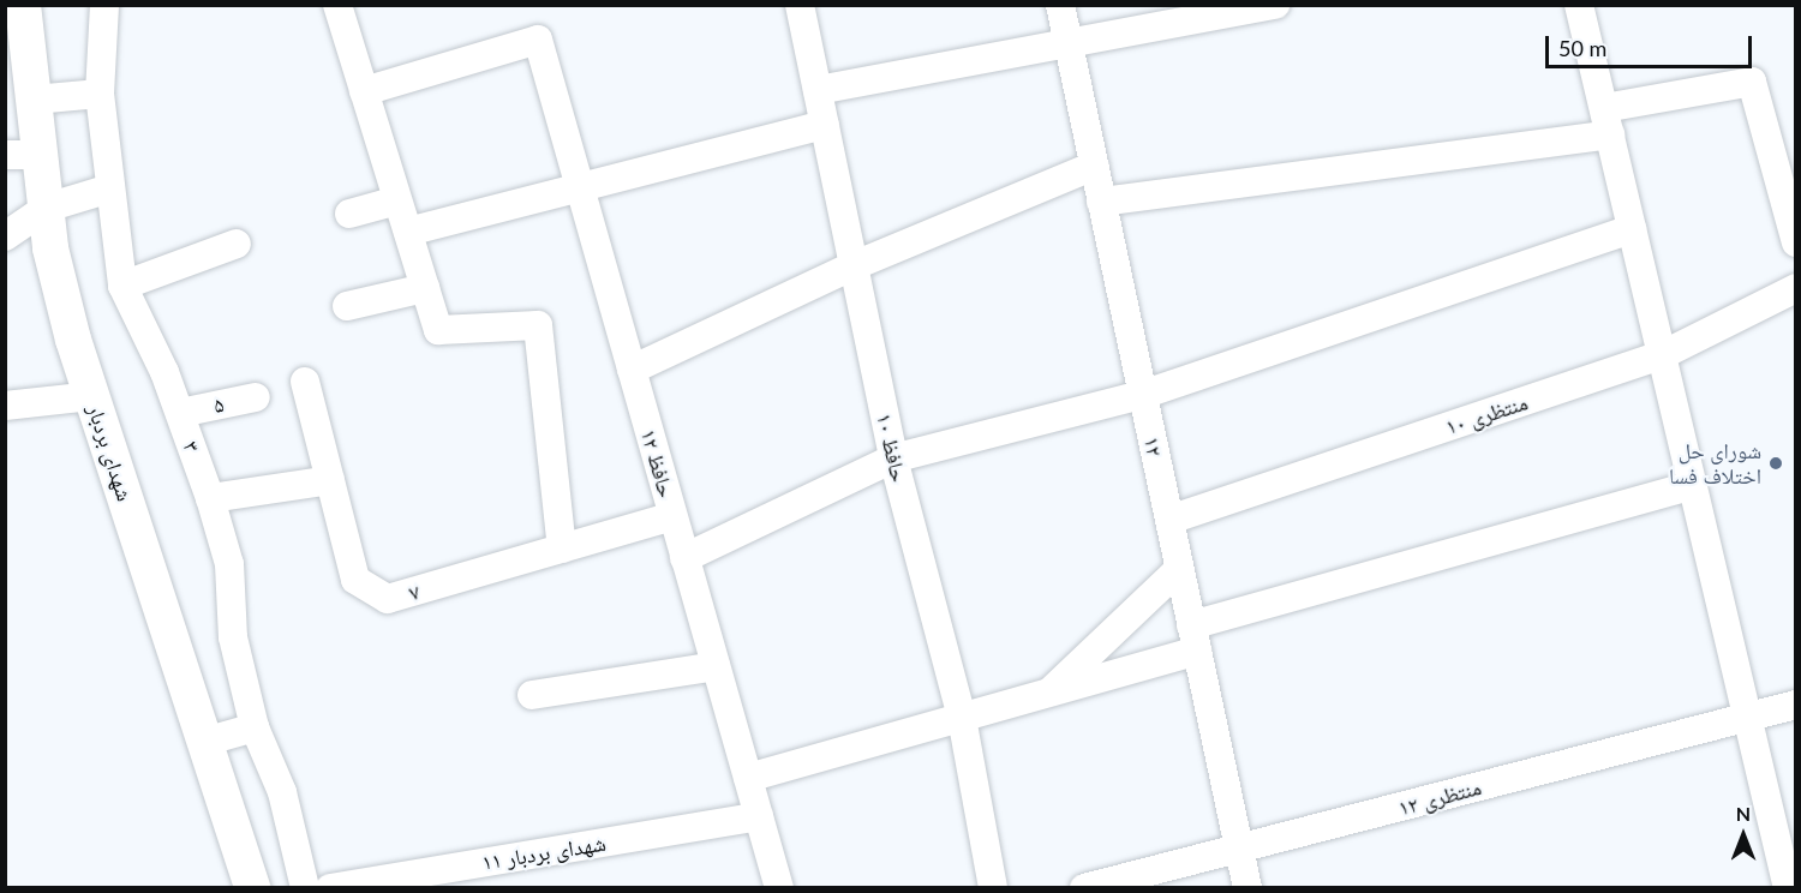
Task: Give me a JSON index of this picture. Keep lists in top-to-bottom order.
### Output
{
  "streets": {
    "street": [
      "۵",
      "منتظری ۱۰",
      "۳",
      "۱۲",
      "حافظ ۱۰",
      "شهدای بردبار",
      "حافظ ۱۲",
      "۷",
      "منتظری ۱۲",
      "شهدای بردبار ۱۱"
    ]
  },
  "crossings": [
    ["۵", "۳"],
    ["منتظری ۱۰", "۱۲"],
    ["۱۲", "منتظری ۱۲"],
    ["حافظ ۱۲", "۷"],
    ["حافظ ۱۲", "شهدای بردبار ۱۱"]
  ],
  "places": ["شورای حل اختلاف فسا"],
  "scale_bar": "50 m",
  "north": "top"
}
